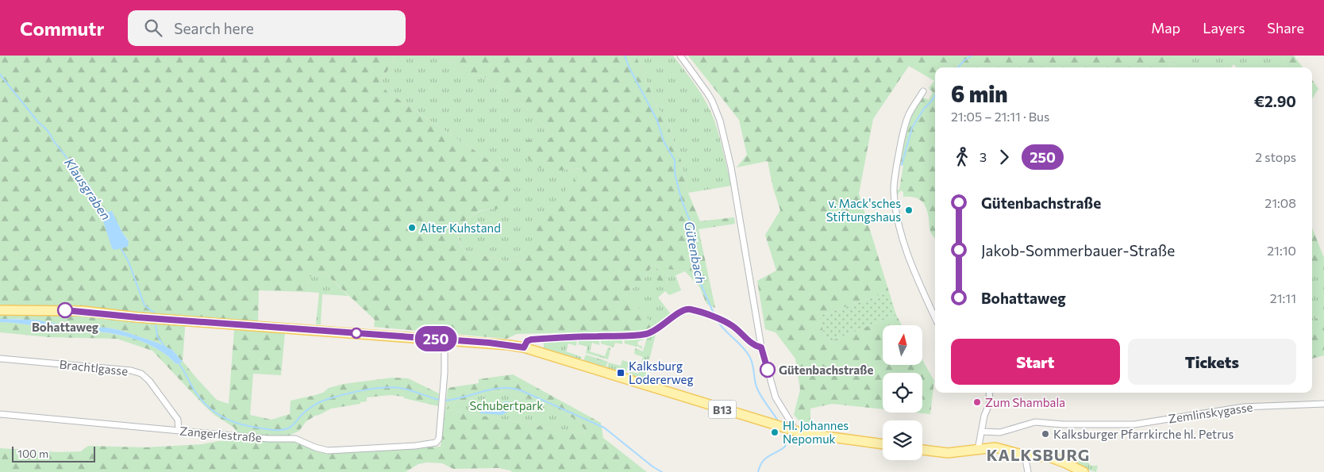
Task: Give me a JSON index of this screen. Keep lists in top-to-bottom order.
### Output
{
  "streets": {
    "main road": ["B13"],
    "street": ["Brachtlgasse", "Zemlinskygasse", "Zangerlestraße"]
  },
  "crossings": [
    ["Brachtlgasse", "Zangerlestraße"],
    ["B13", "Zangerlestraße"]
  ],
  "districts": ["KALKSBURG"],
  "water": ["Klausgraben", "Gütenbach"],
  "parks": ["Schubertpark"],
  "places": {
    "other": [
      "v. Mack'sches Stiftungshaus",
      "Alter Kuhstand",
      "Bohattaweg",
      "Gütenbachstraße",
      "Zum Shambala",
      "Hl. Johannes Nepomuk",
      "Kalksburger Pfarrkirche hl. Petrus"
    ],
    "transit": ["Kalksburg Lodererweg"]
  },
  "lines": ["bus line 250"],
  "scale_bar": "100 m",
  "north": "top",
  "page": {
    "header": "Commutr",
    "search": "Search here",
    "nav": ["Map", "Layers", "Share"],
    "on_map": "250",
    "heading": ["6 min", "21:05 – 21:11 · Bus", "€2.90"],
    "legs": ["3", "250", "2 stops"],
    "list": [
      {
        "name": "Gütenbachstraße",
        "value": "21:08"
      },
      {
        "name": "Jakob-Sommerbauer-Straße",
        "value": "21:10"
      },
      {
        "name": "Bohattaweg",
        "value": "21:11"
      }
    ],
    "buttons": ["Start", "Tickets"],
    "scale": "100 m"
  }
}
